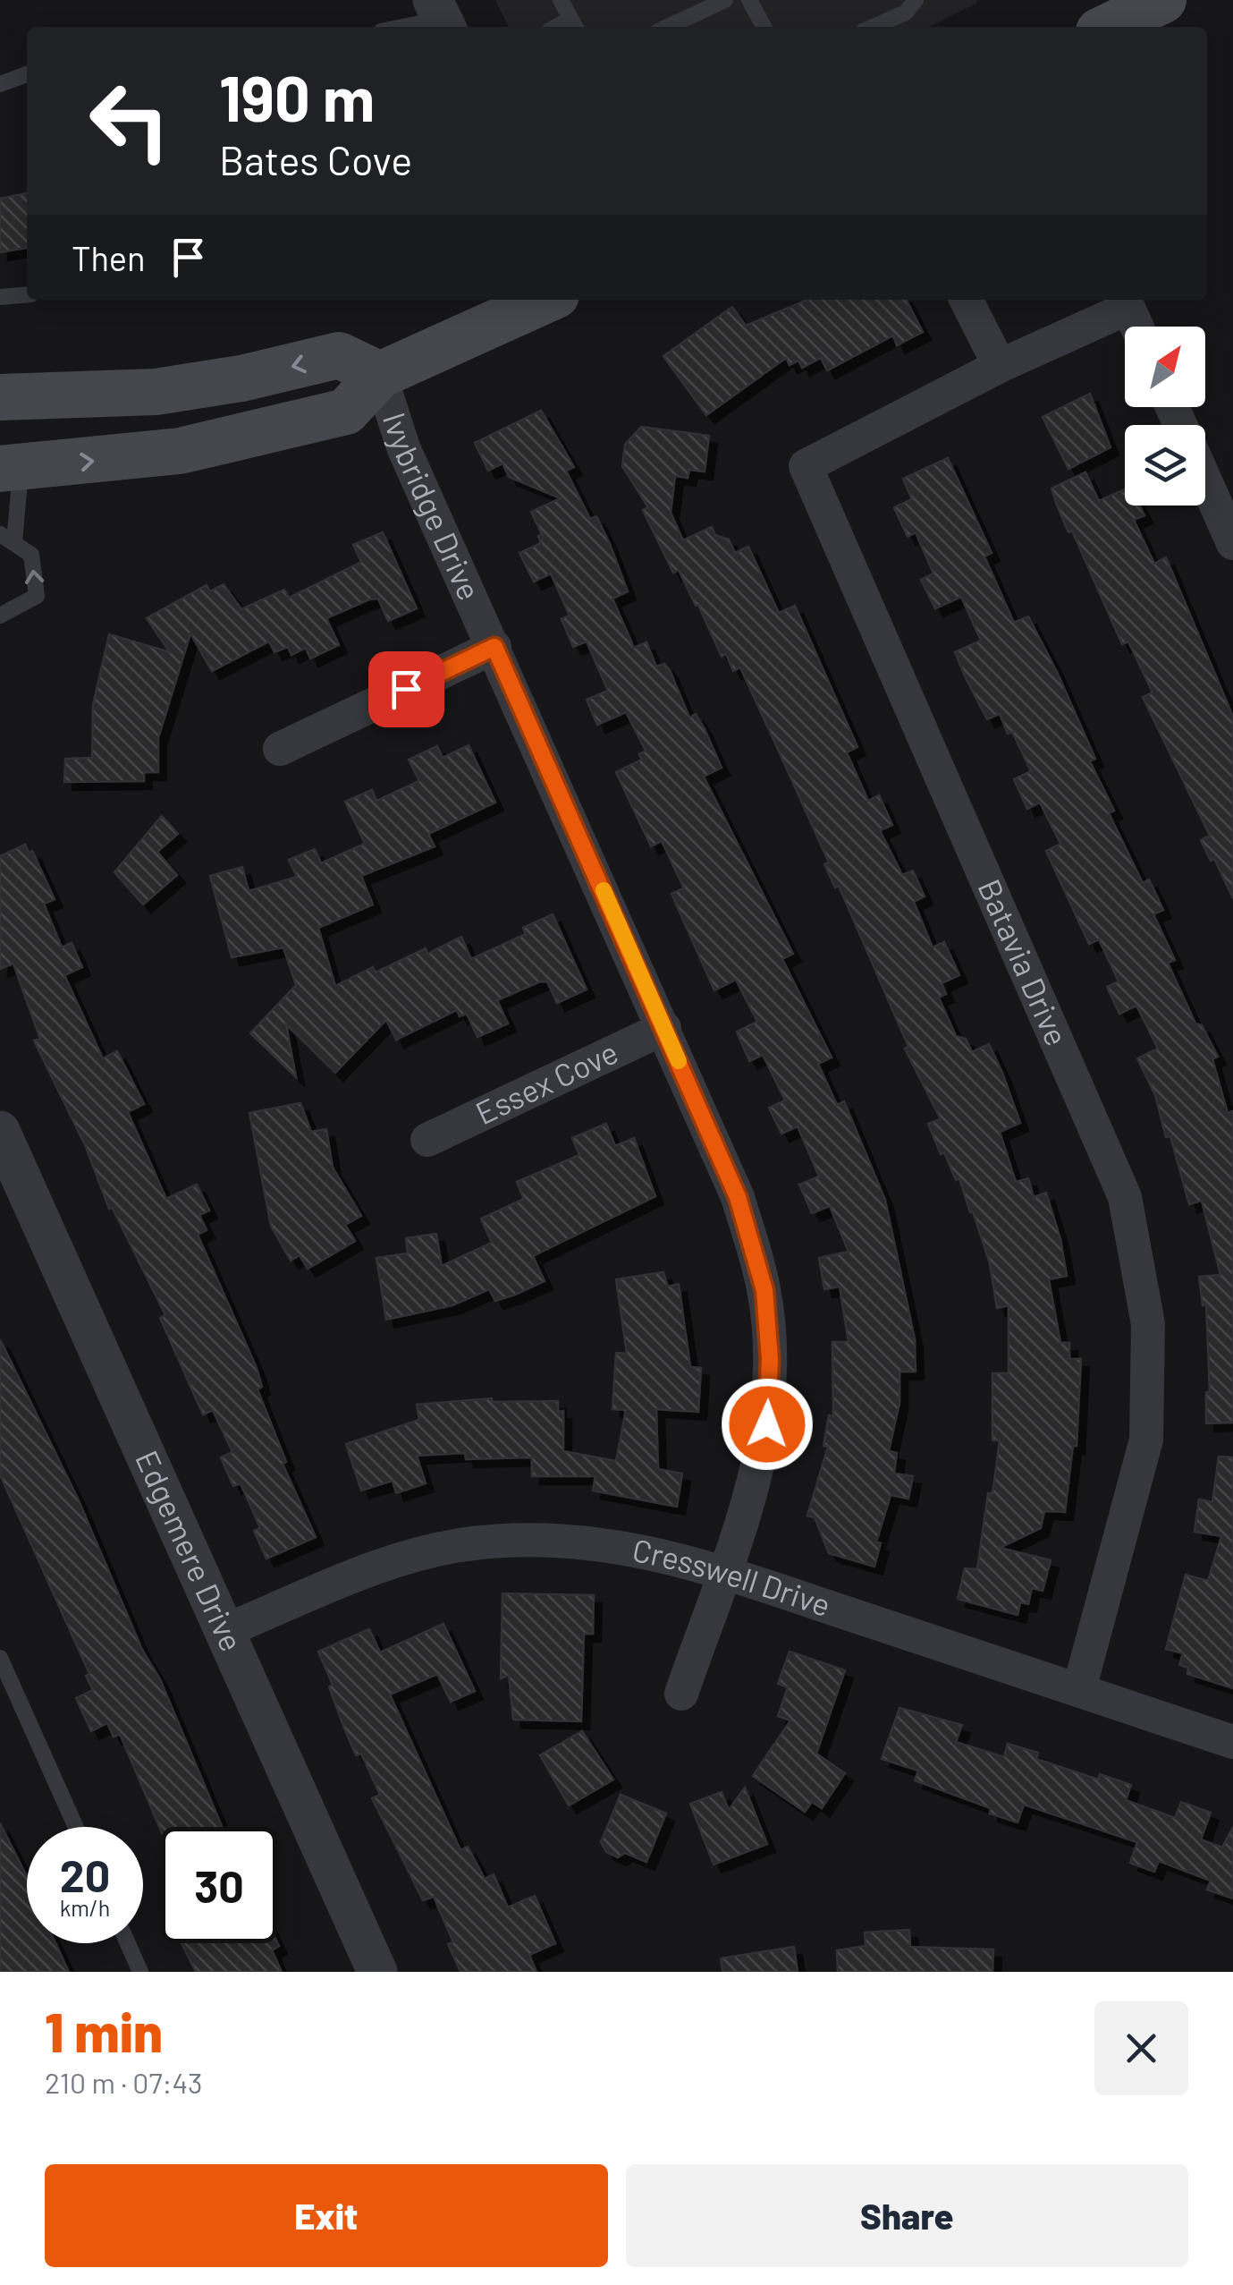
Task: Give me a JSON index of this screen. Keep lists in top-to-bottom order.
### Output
{
  "streets": {
    "street": [
      "Ivybridge Drive",
      "Batavia Drive",
      "Essex Cove",
      "Edgemere Drive",
      "Cresswell Drive"
    ]
  },
  "crossings": [
    ["Ivybridge Drive", "Essex Cove"],
    ["Ivybridge Drive", "Cresswell Drive"],
    ["Batavia Drive", "Cresswell Drive"],
    ["Edgemere Drive", "Cresswell Drive"]
  ],
  "north": "top right",
  "page": {
    "turn": ["190 m", "Bates Cove"],
    "then": "Then",
    "speed": "20 km/h",
    "limit": "30",
    "heading": ["1 min", "210 m · 07:43"],
    "buttons": ["Exit", "Share"]
  }
}
